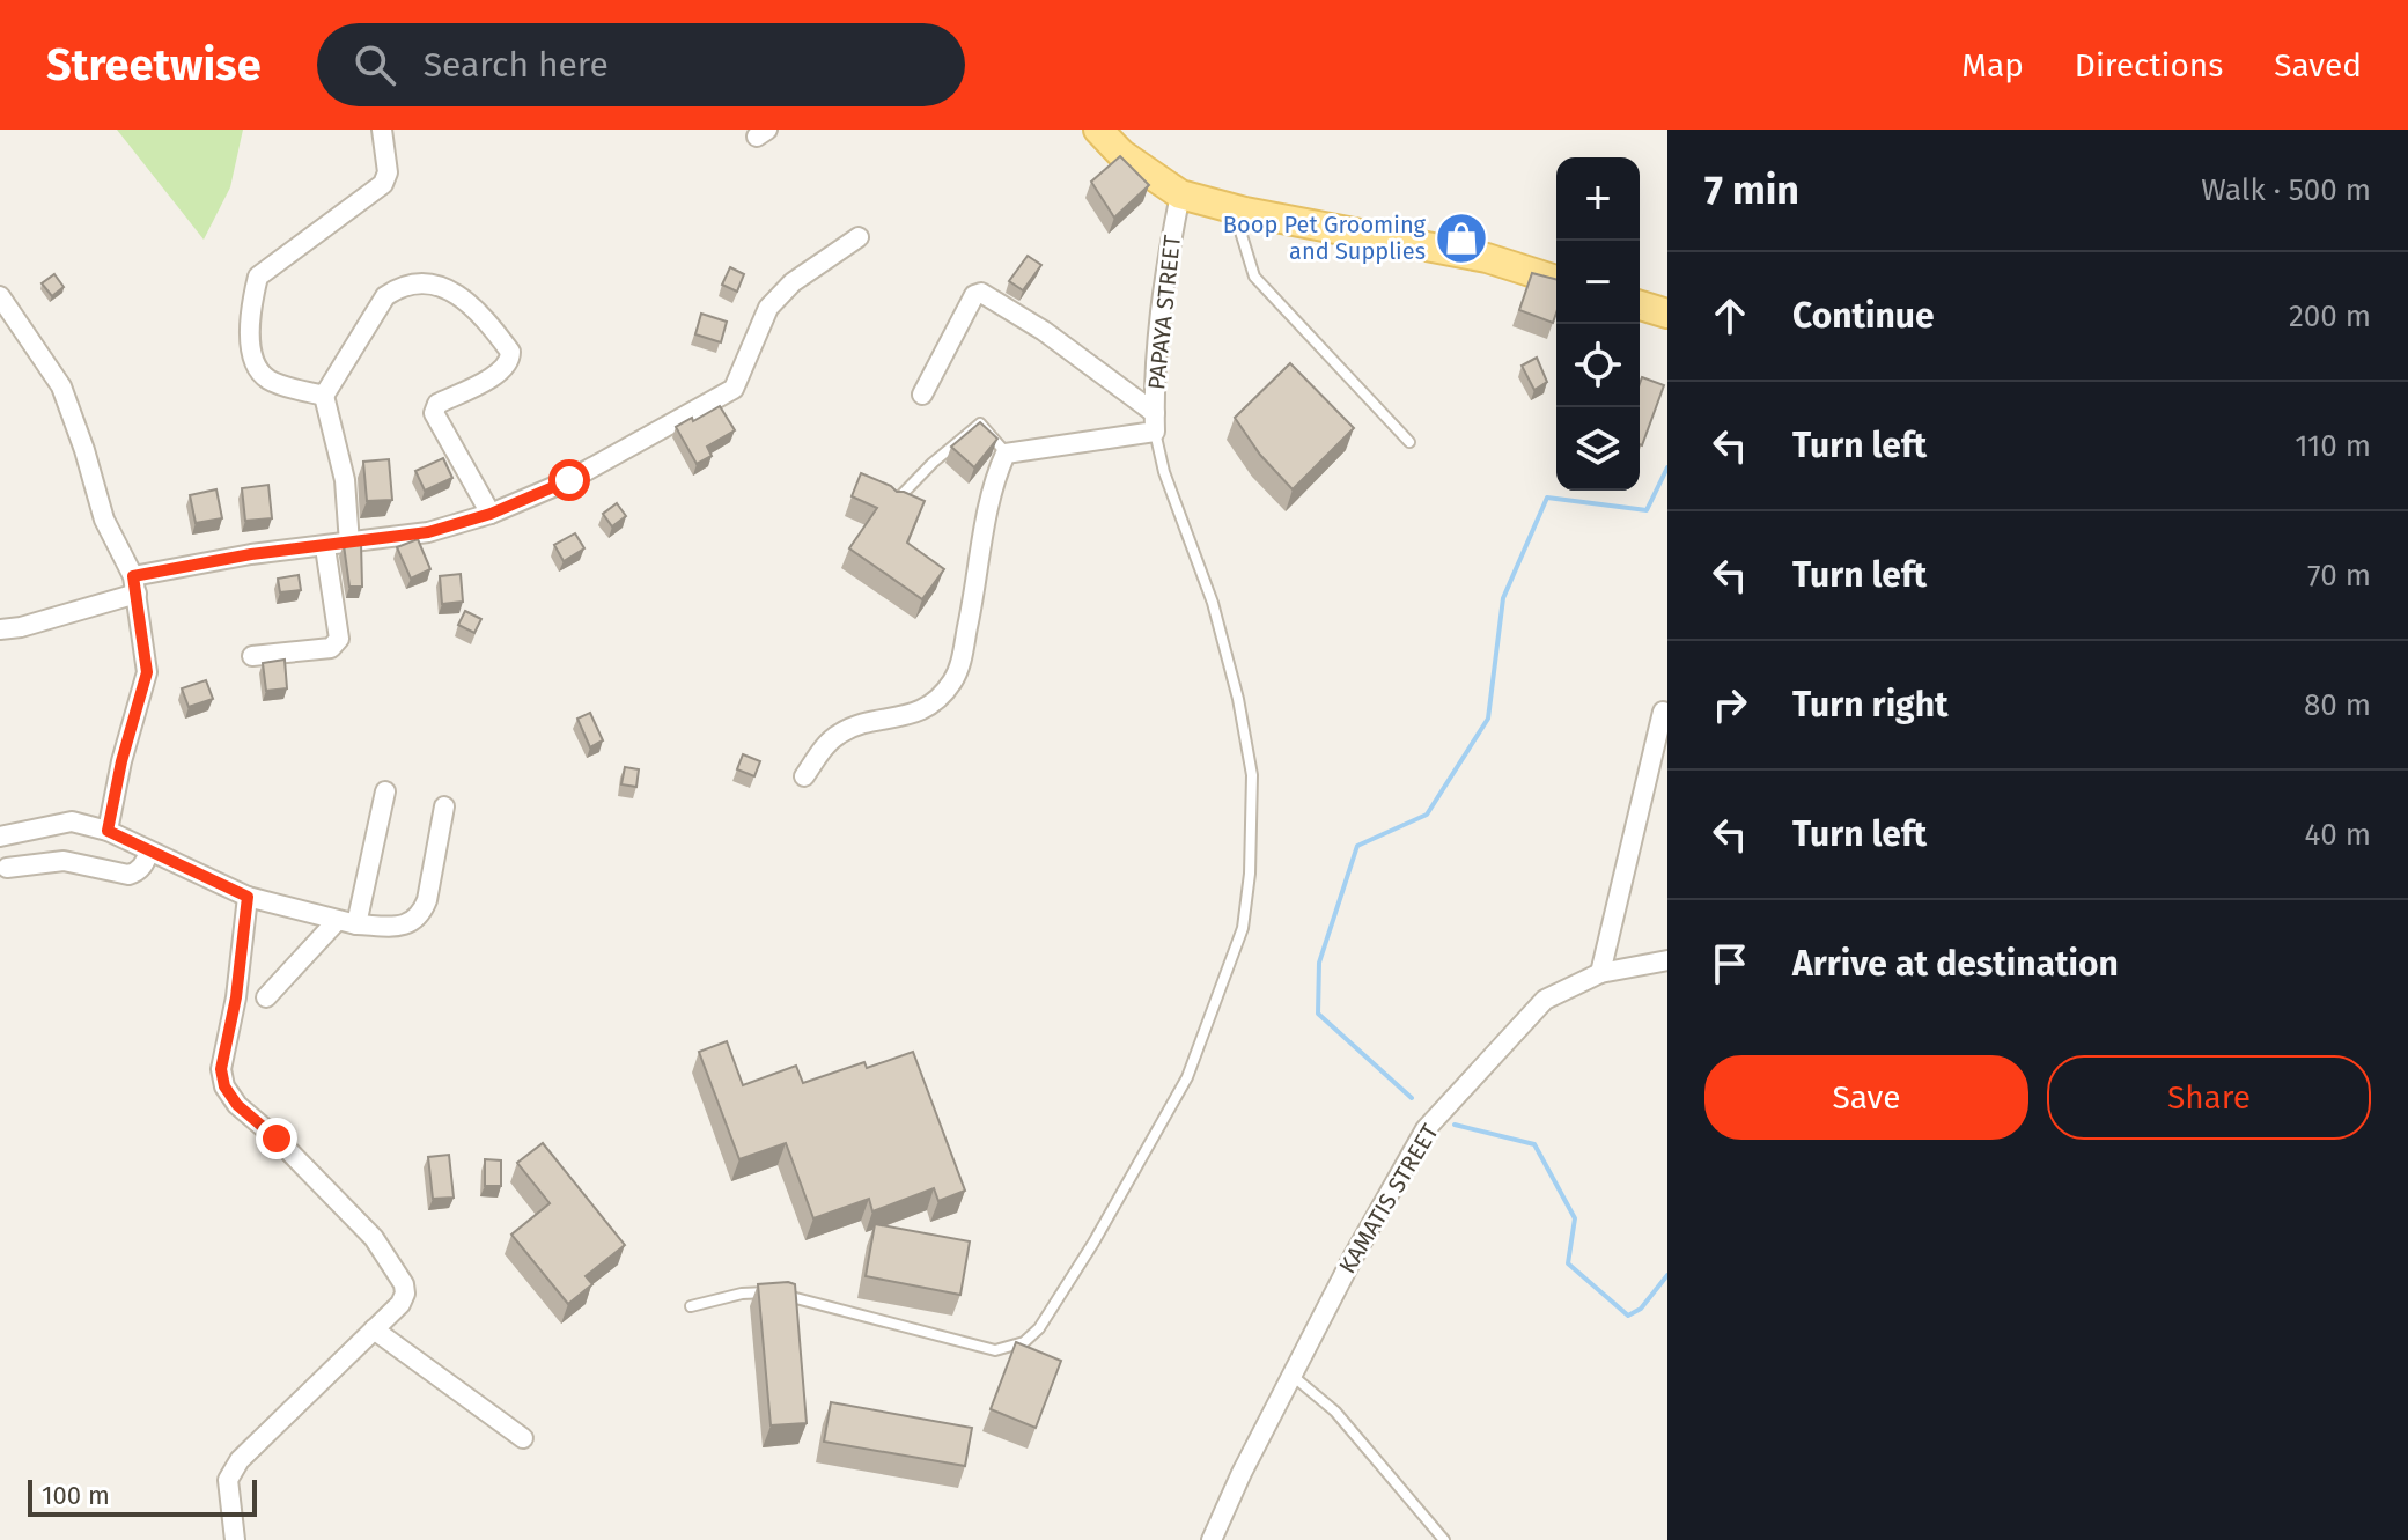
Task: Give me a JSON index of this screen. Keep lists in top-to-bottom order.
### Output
{
  "streets": {
    "street": ["PAPAYA STREET", "KAMATIS STREET"]
  },
  "places": {
    "shop": ["Boop Pet Grooming and Supplies"]
  },
  "scale_bar": "100 m",
  "page": {
    "header": "Streetwise",
    "search": "Search here",
    "nav": ["Map", "Directions", "Saved"],
    "heading": ["7 min", "Walk · 500 m"],
    "map_buttons": ["+", "−"],
    "list": [
      ["Continue", "200 m"],
      ["Turn left", "110 m"],
      ["Turn left", "70 m"],
      ["Turn right", "80 m"],
      ["Turn left", "40 m"],
      "Arrive at destination"
    ],
    "buttons": ["Save", "Share"],
    "scale": "100 m"
  }
}
